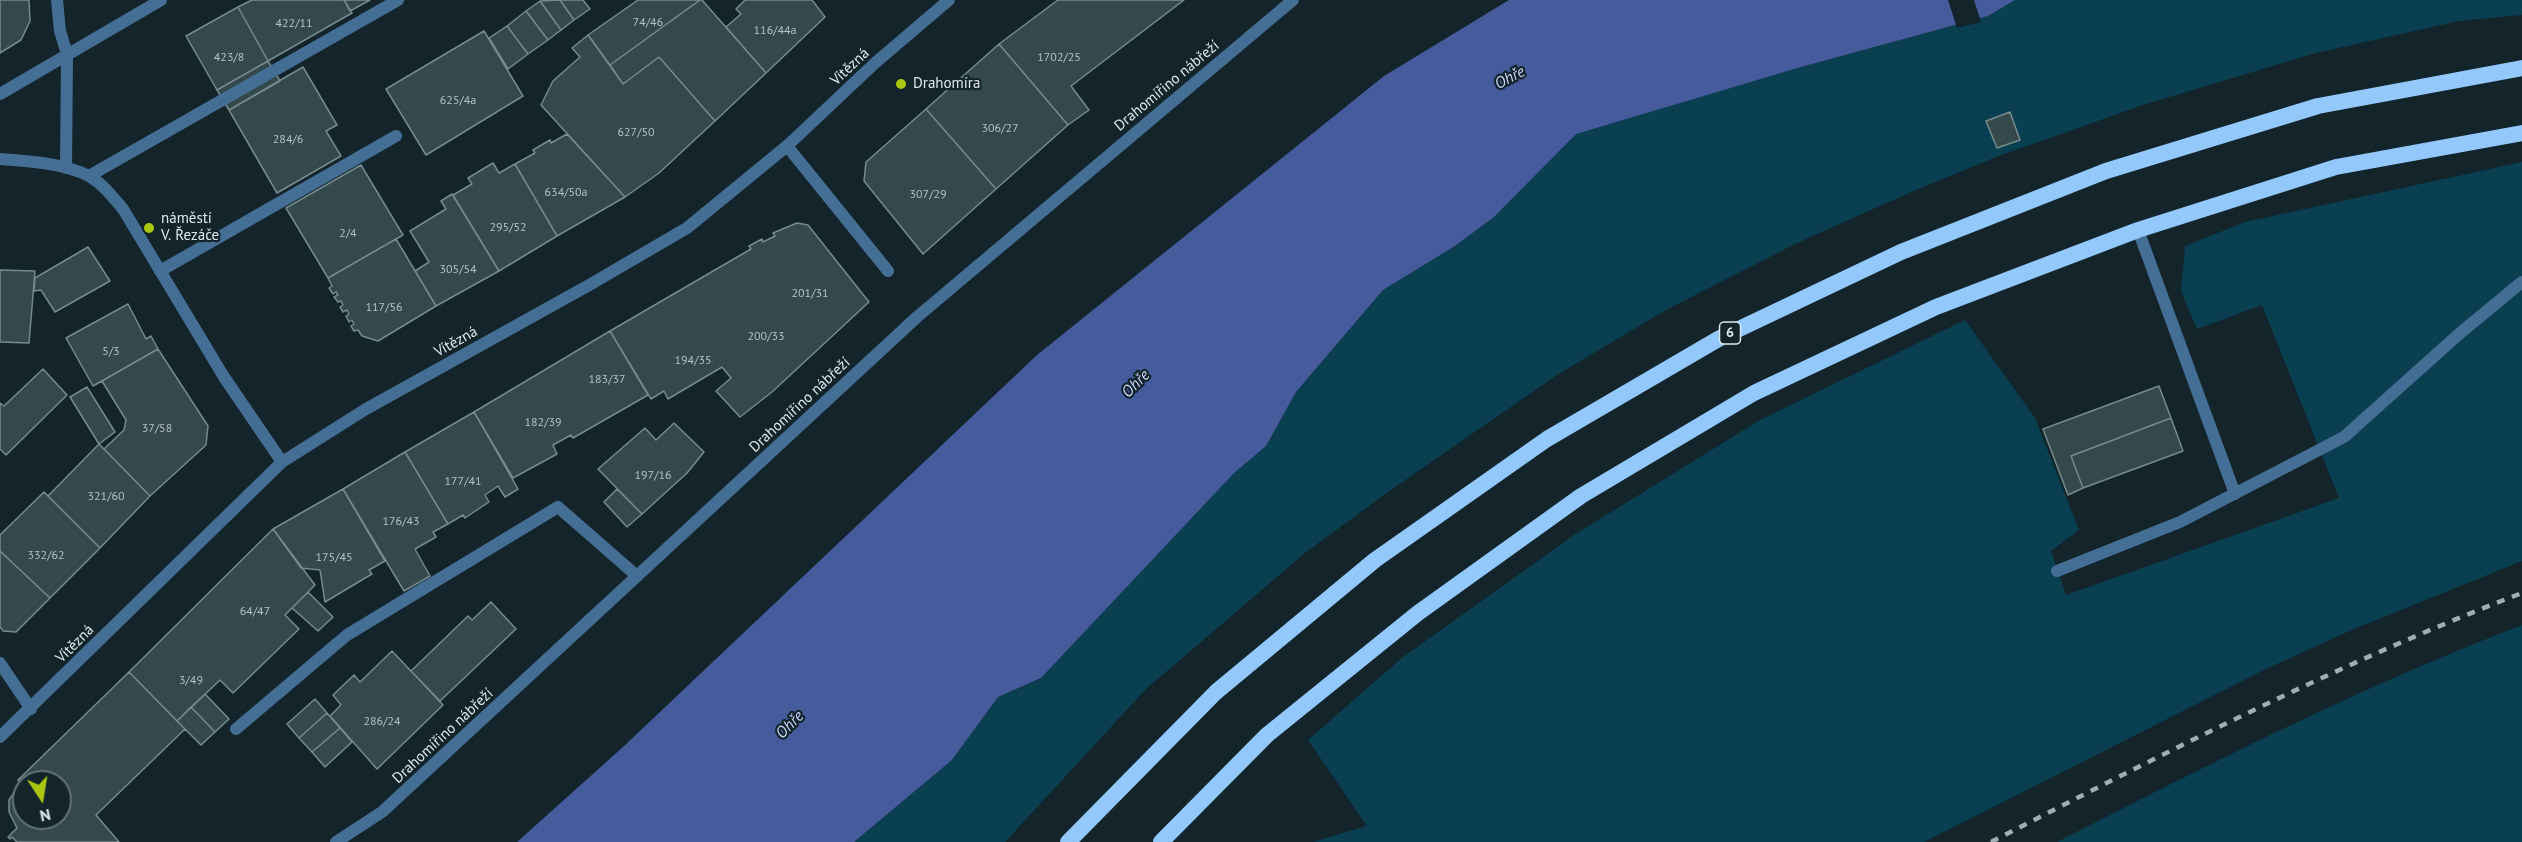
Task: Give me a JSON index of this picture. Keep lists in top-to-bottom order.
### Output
{
  "streets": {
    "highway": ["6"],
    "street": ["Vítězná", "Drahomířino nábřeží"]
  },
  "water": ["Ohře"],
  "places": ["Drahomíra", "náměstí V. Řezáče"],
  "house_numbers": [
    "74/46",
    "422/11",
    "116/44a",
    "423/8",
    "1702/25",
    "625/4a",
    "306/27",
    "627/50",
    "284/6",
    "634/50a",
    "307/29",
    "295/52",
    "2/4",
    "305/54",
    "201/31",
    "117/56",
    "200/33",
    "5/3",
    "194/35",
    "183/37",
    "182/39",
    "37/58",
    "197/16",
    "177/41",
    "321/60",
    "176/43",
    "332/62",
    "175/45",
    "64/47",
    "3/49",
    "286/24"
  ],
  "north": "bottom"
}
